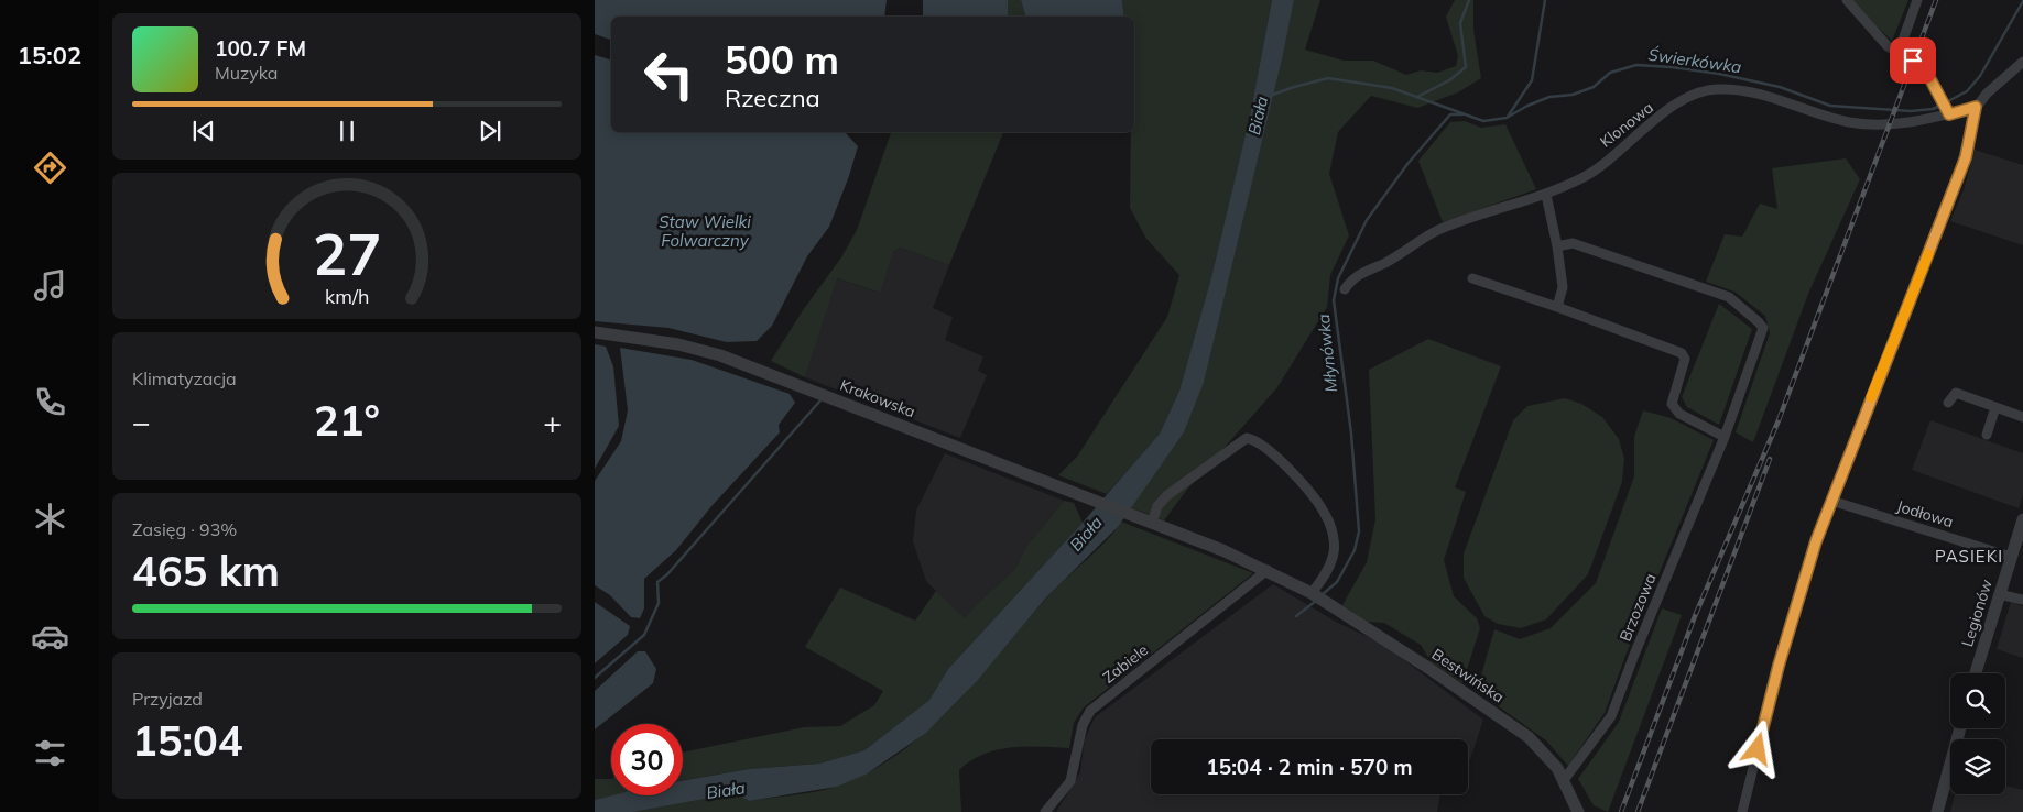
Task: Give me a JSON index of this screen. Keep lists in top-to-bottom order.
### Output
{
  "streets": {
    "street": [
      "Klonowa",
      "Krakowska",
      "Jodłowa",
      "Brzozowa",
      "Legionów",
      "Zabiele",
      "Bestwińska"
    ]
  },
  "crossings": [
    ["Krakowska", "Bestwińska"],
    ["Jodłowa", "Legionów"],
    ["Brzozowa", "Bestwińska"],
    ["Zabiele", "Bestwińska"]
  ],
  "districts": ["PASIEKI"],
  "water": [
    "Świerkówka",
    "Biała",
    "Staw Wielki Folwarczny",
    "Młynówka"
  ],
  "page": {
    "tabs": "15:02",
    "turn": ["500 m", "Rzeczna"],
    "song": ["100.7 FM", "Muzyka"],
    "tile": [
      "Klimatyzacja",
      ["Zasięg · 93%", "465 km"],
      ["Przyjazd", "15:04"]
    ],
    "heat": ["−", "21°", "+"],
    "limit": "30",
    "trip": "15:04 · 2 min · 570 m",
    "gauge": ["27", "km/h"]
  }
}
